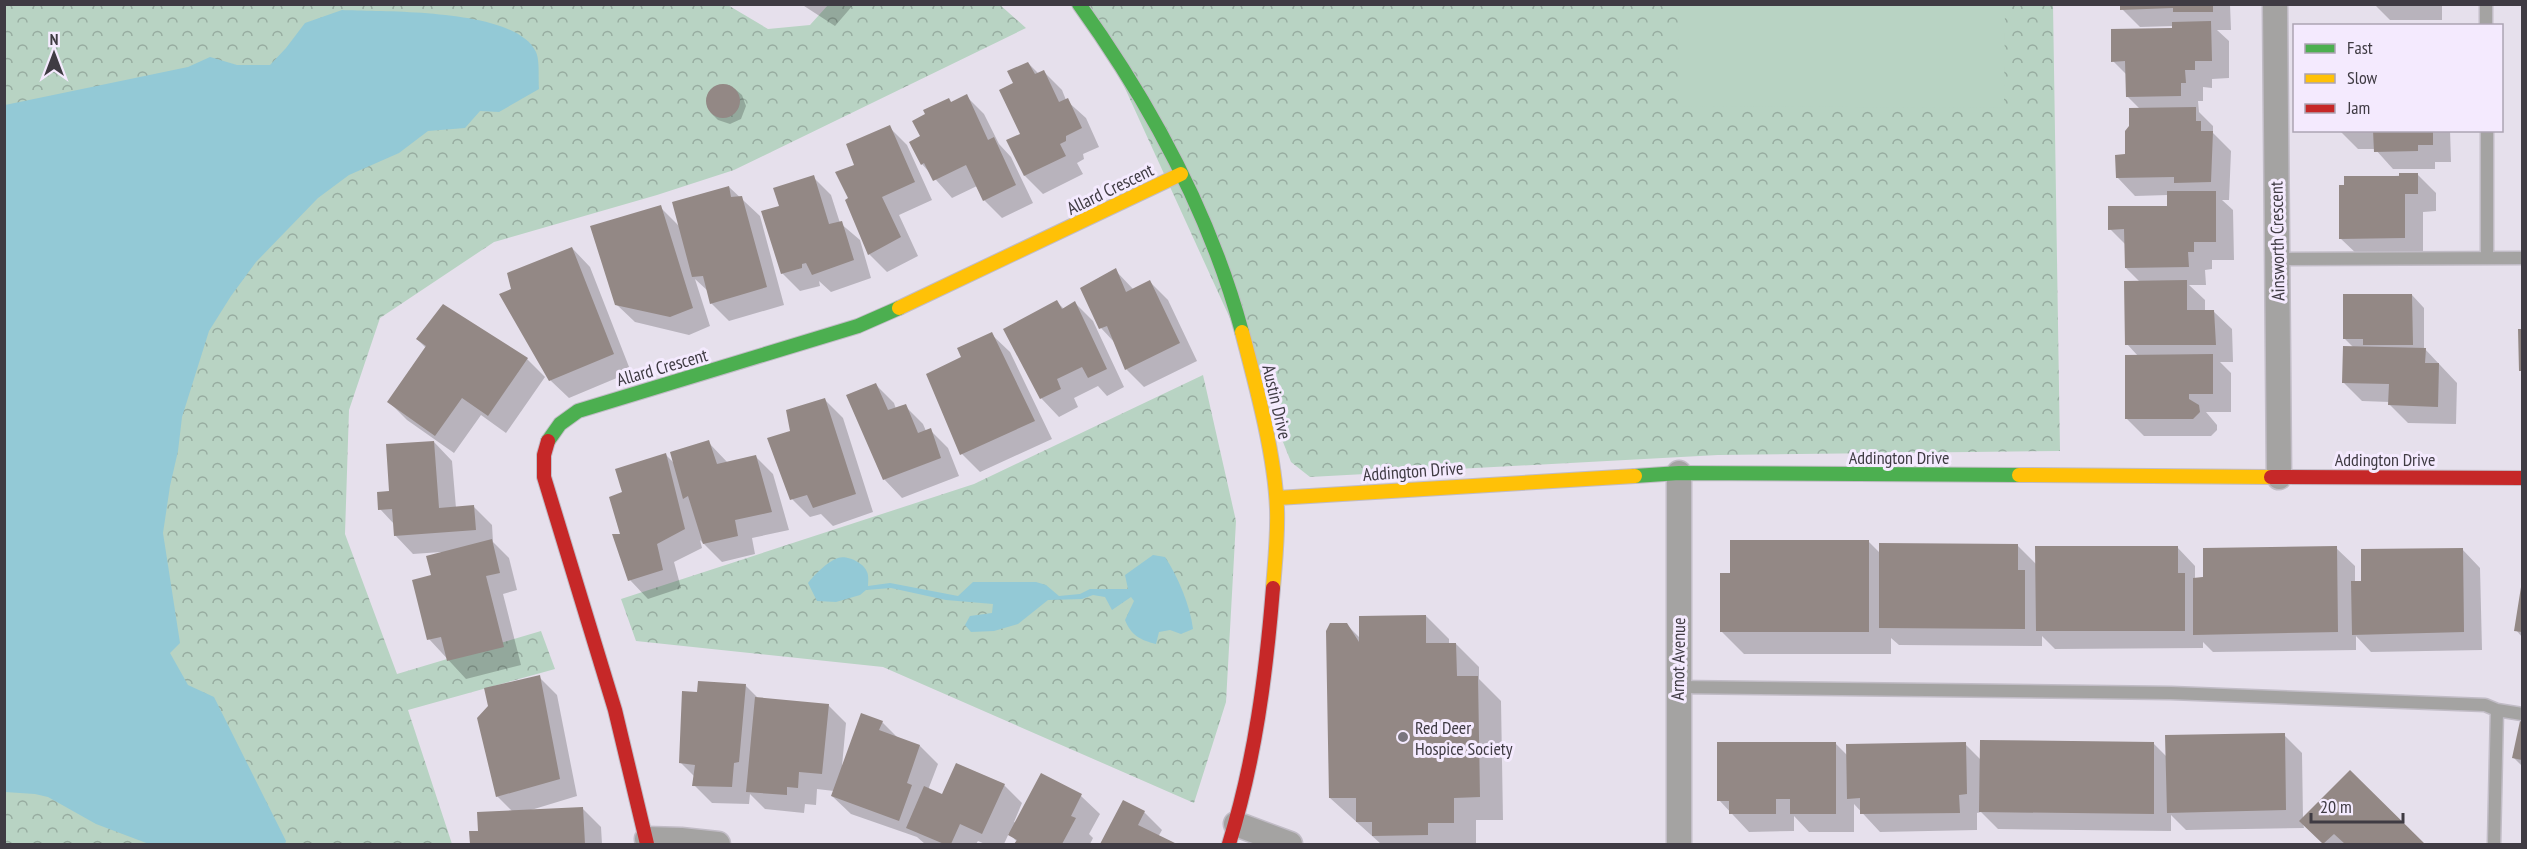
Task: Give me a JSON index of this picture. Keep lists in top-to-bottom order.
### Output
{
  "streets": {
    "street": [
      "Allard Crescent",
      "Ainsworth Crescent",
      "Austin Drive",
      "Addington Drive",
      "Arnot Avenue"
    ]
  },
  "crossings": [
    ["Allard Crescent", "Austin Drive"],
    ["Ainsworth Crescent", "Addington Drive"],
    ["Austin Drive", "Addington Drive"],
    ["Addington Drive", "Arnot Avenue"]
  ],
  "places": ["Red Deer Hospice Society"],
  "legend": ["Fast", "Slow", "Jam"],
  "scale_bar": "20 m",
  "north": "top"
}
